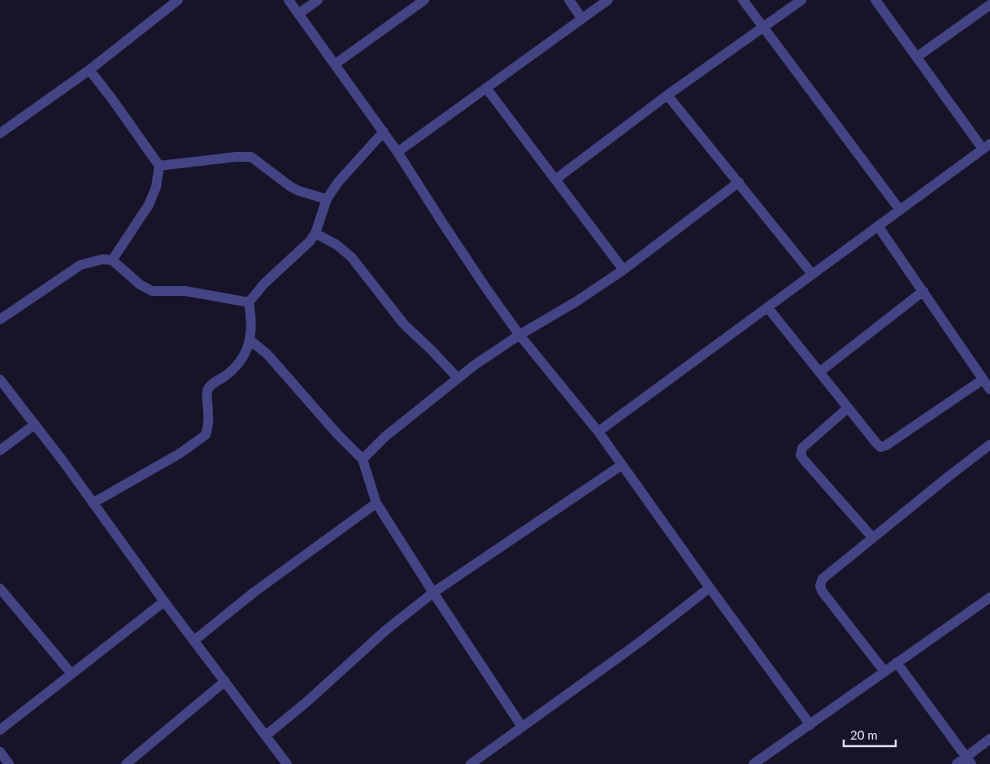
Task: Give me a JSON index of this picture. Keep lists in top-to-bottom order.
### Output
{
  "scale_bar": "20 m"
}
